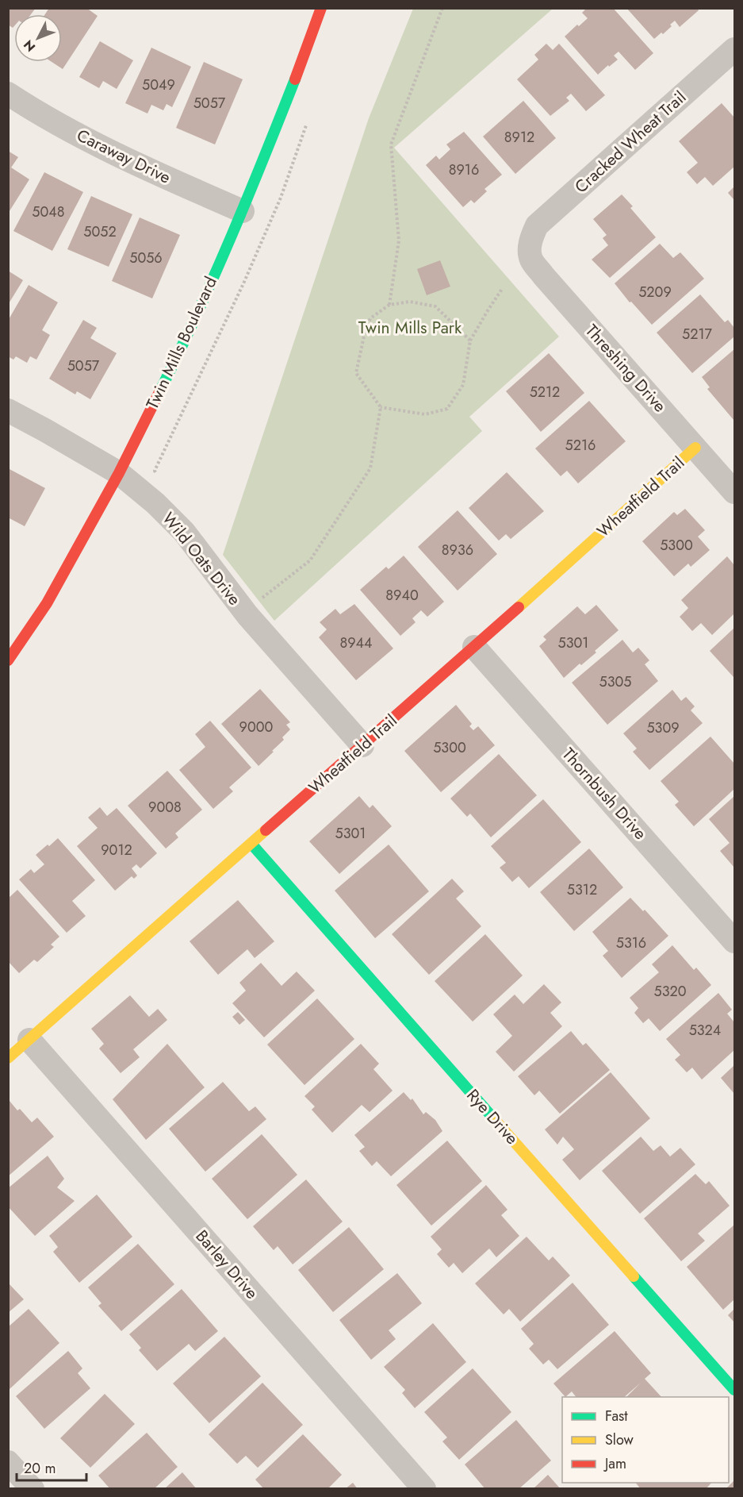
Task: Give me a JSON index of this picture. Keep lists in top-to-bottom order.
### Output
{
  "streets": {
    "street": [
      "Cracked Wheat Trail",
      "Caraway Drive",
      "Twin Mills Boulevard",
      "Threshing Drive",
      "Wheatfield Trail",
      "Wild Oats Drive",
      "Thornbush Drive",
      "Rye Drive",
      "Barley Drive"
    ]
  },
  "crossings": [
    ["Cracked Wheat Trail", "Threshing Drive"],
    ["Caraway Drive", "Twin Mills Boulevard"],
    ["Twin Mills Boulevard", "Wild Oats Drive"],
    ["Threshing Drive", "Wheatfield Trail"],
    ["Wheatfield Trail", "Wild Oats Drive"],
    ["Wheatfield Trail", "Thornbush Drive"],
    ["Wheatfield Trail", "Rye Drive"],
    ["Wheatfield Trail", "Barley Drive"]
  ],
  "parks": ["Twin Mills Park"],
  "house_numbers": [
    "5049",
    "5057",
    "8912",
    "8916",
    "5048",
    "5052",
    "5056",
    "5209",
    "5217",
    "5057",
    "5212",
    "5216",
    "5300",
    "8936",
    "8940",
    "8944",
    "5301",
    "5305",
    "9000",
    "5309",
    "5300",
    "9008",
    "5301",
    "9012",
    "5312",
    "5316",
    "5320",
    "5324"
  ],
  "legend": ["Fast", "Slow", "Jam"],
  "scale_bar": "20 m",
  "north": "bottom left"
}
